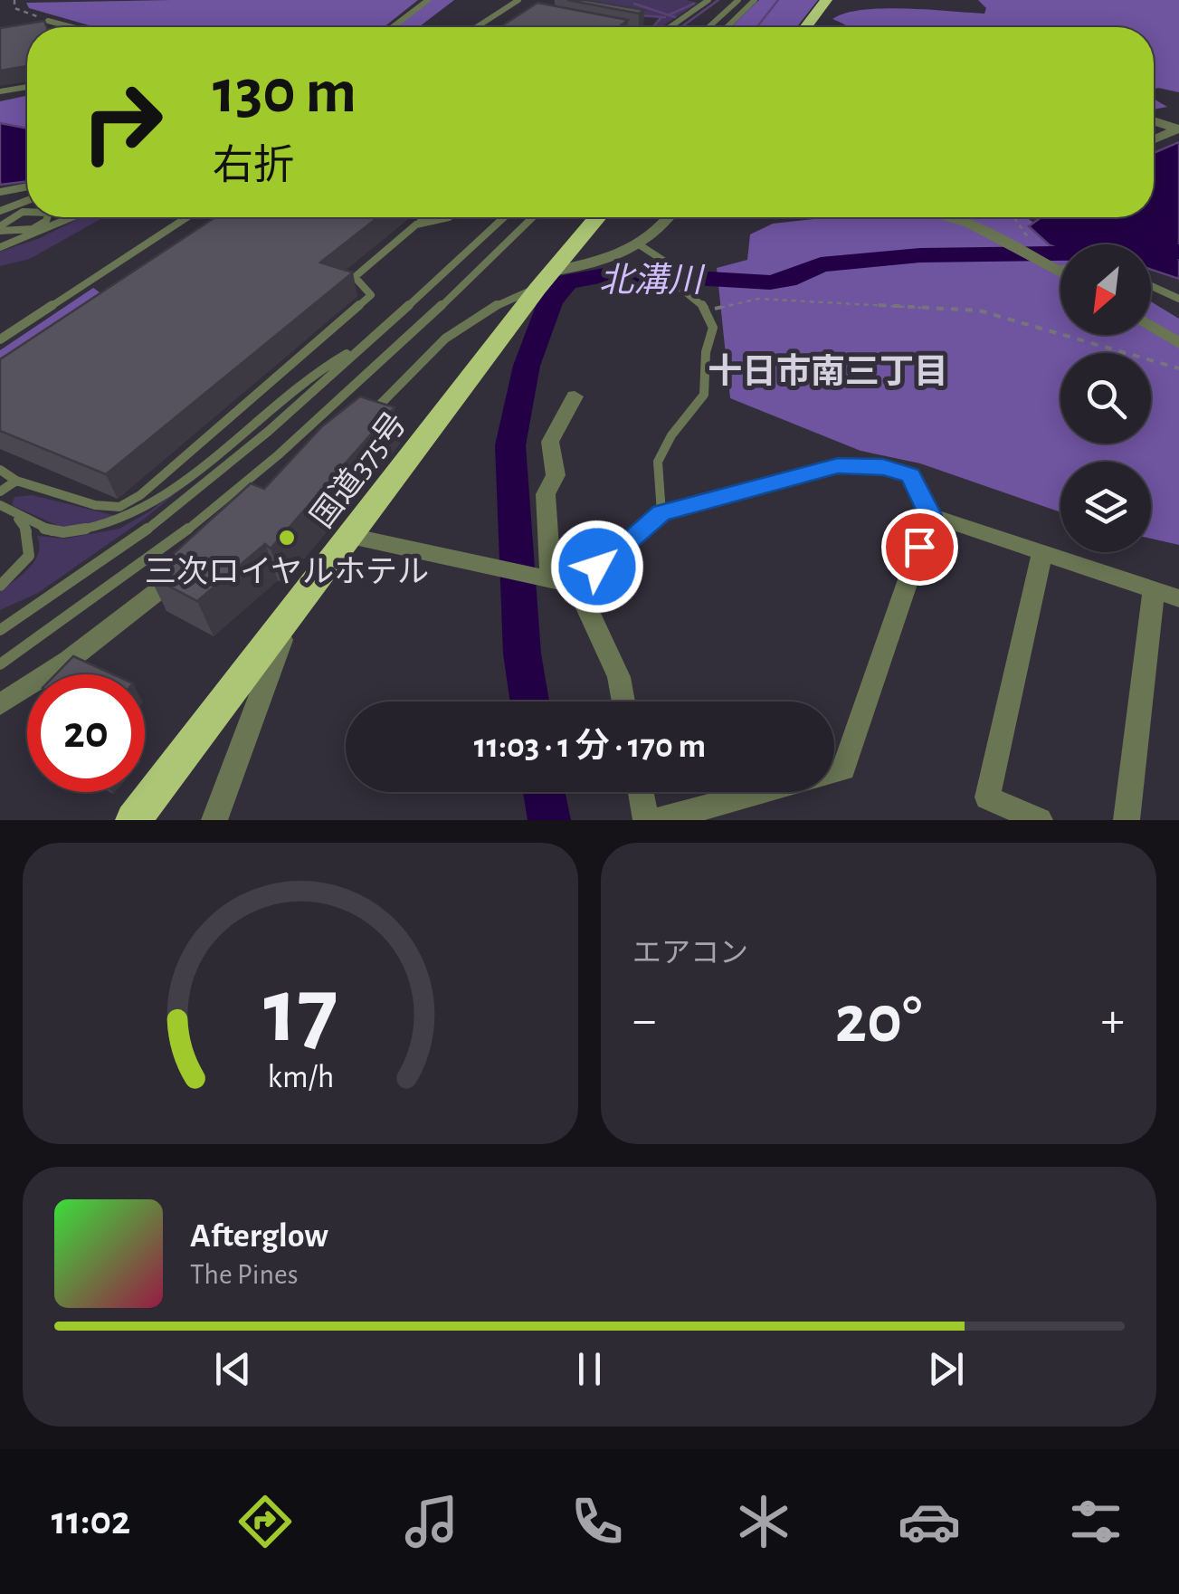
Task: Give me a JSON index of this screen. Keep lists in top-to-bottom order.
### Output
{
  "streets": {
    "highway": ["国道375号"]
  },
  "districts": ["十日市南三丁目"],
  "water": ["北溝川"],
  "places": ["三次ロイヤルホテル"],
  "north": "bottom left",
  "page": {
    "turn": ["130 m", "右折"],
    "limit": "20",
    "trip": "11:03 · 1 分 · 170 m",
    "tile": "エアコン",
    "heat": ["−", "20°", "+"],
    "song": ["Afterglow", "The Pines"],
    "tabs": "11:02",
    "gauge": ["17", "km/h"]
  }
}
